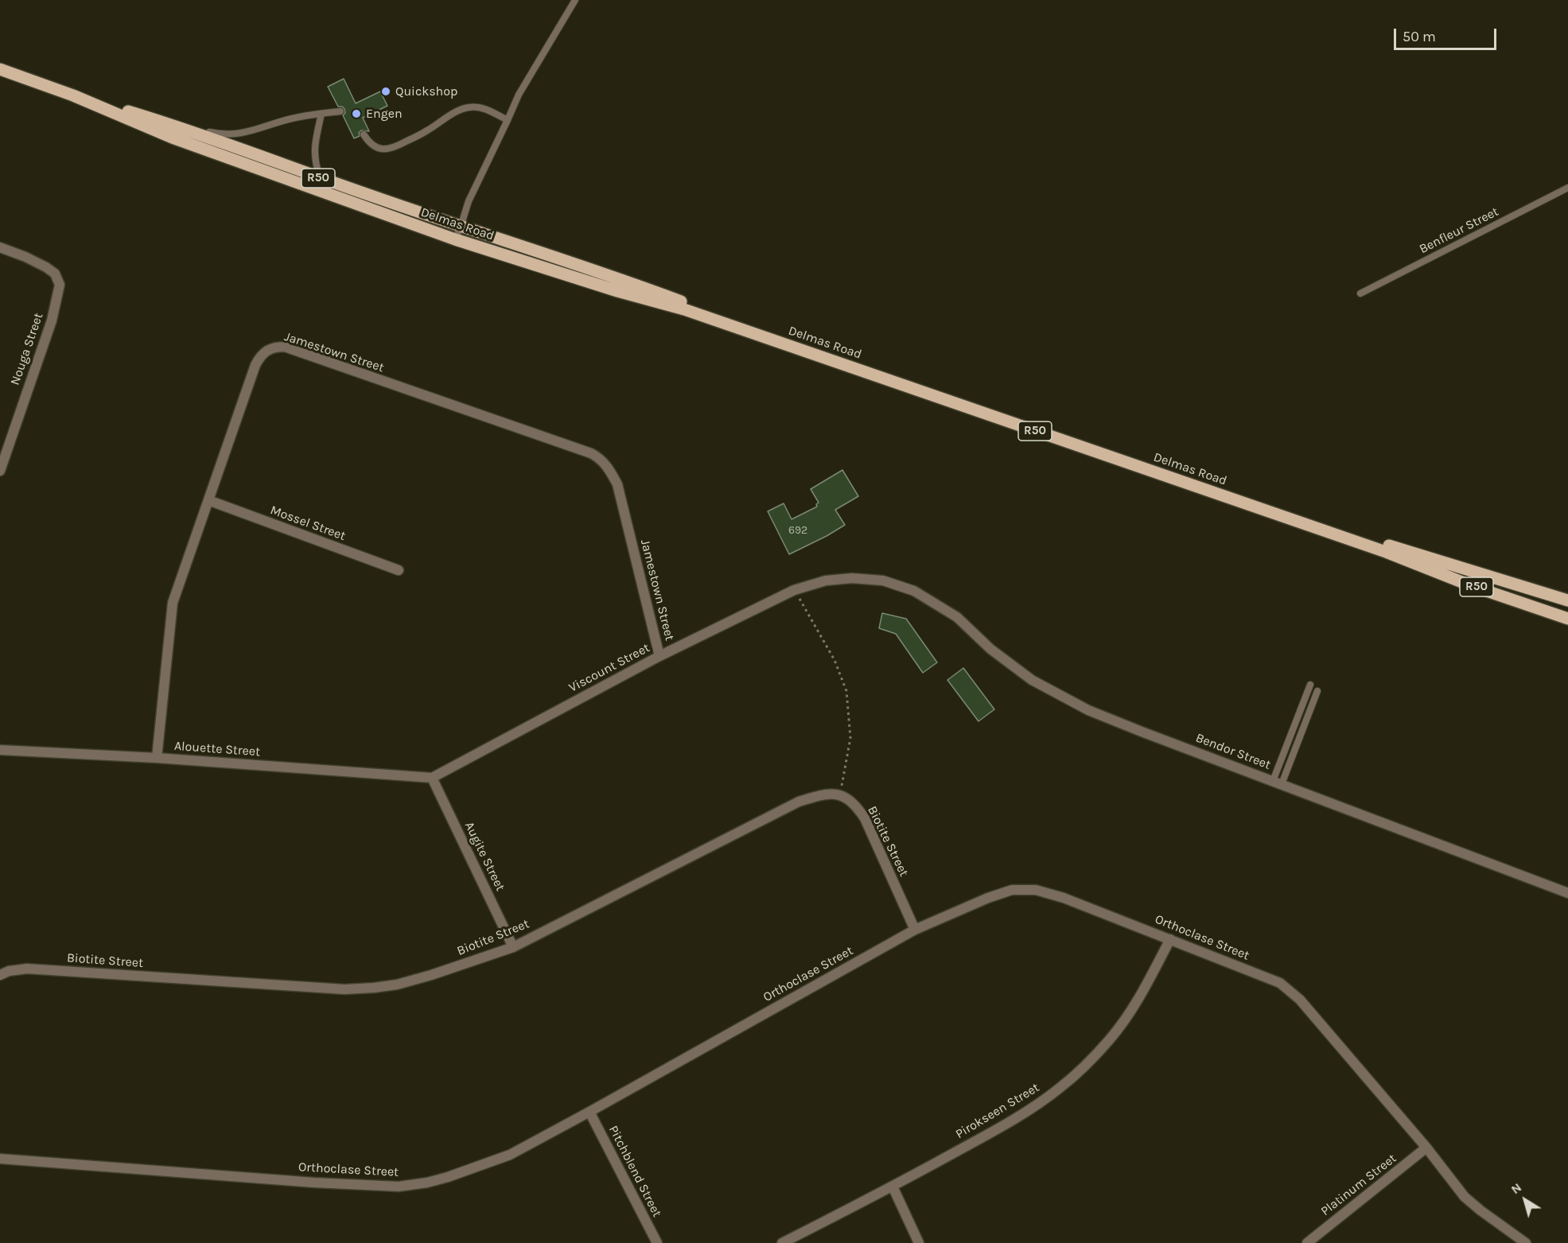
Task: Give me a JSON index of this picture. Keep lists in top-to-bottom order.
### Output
{
  "streets": {
    "main road": ["R50", "Delmas Road"],
    "street": [
      "Nouga Street",
      "Jamestown Street",
      "Mossel Street",
      "Viscount Street",
      "Alouette Street",
      "Bendor Street",
      "Biotite Street",
      "Augite Street",
      "Orthoclase Street",
      "Pirokseen Street",
      "Pitchblend Street",
      "Platinum Street"
    ],
    "lane": ["Benfleur Street"]
  },
  "crossings": [
    ["Jamestown Street", "Mossel Street"],
    ["Jamestown Street", "Viscount Street"],
    ["Jamestown Street", "Alouette Street"],
    ["Viscount Street", "Alouette Street"],
    ["Viscount Street", "Bendor Street"],
    ["Viscount Street", "Augite Street"],
    ["Alouette Street", "Augite Street"],
    ["Biotite Street", "Augite Street"],
    ["Biotite Street", "Orthoclase Street"],
    ["Orthoclase Street", "Pirokseen Street"],
    ["Orthoclase Street", "Pitchblend Street"],
    ["Orthoclase Street", "Platinum Street"]
  ],
  "places": ["Quickshop", "Engen"],
  "house_numbers": ["692"],
  "scale_bar": "50 m",
  "north": "top left"
}
